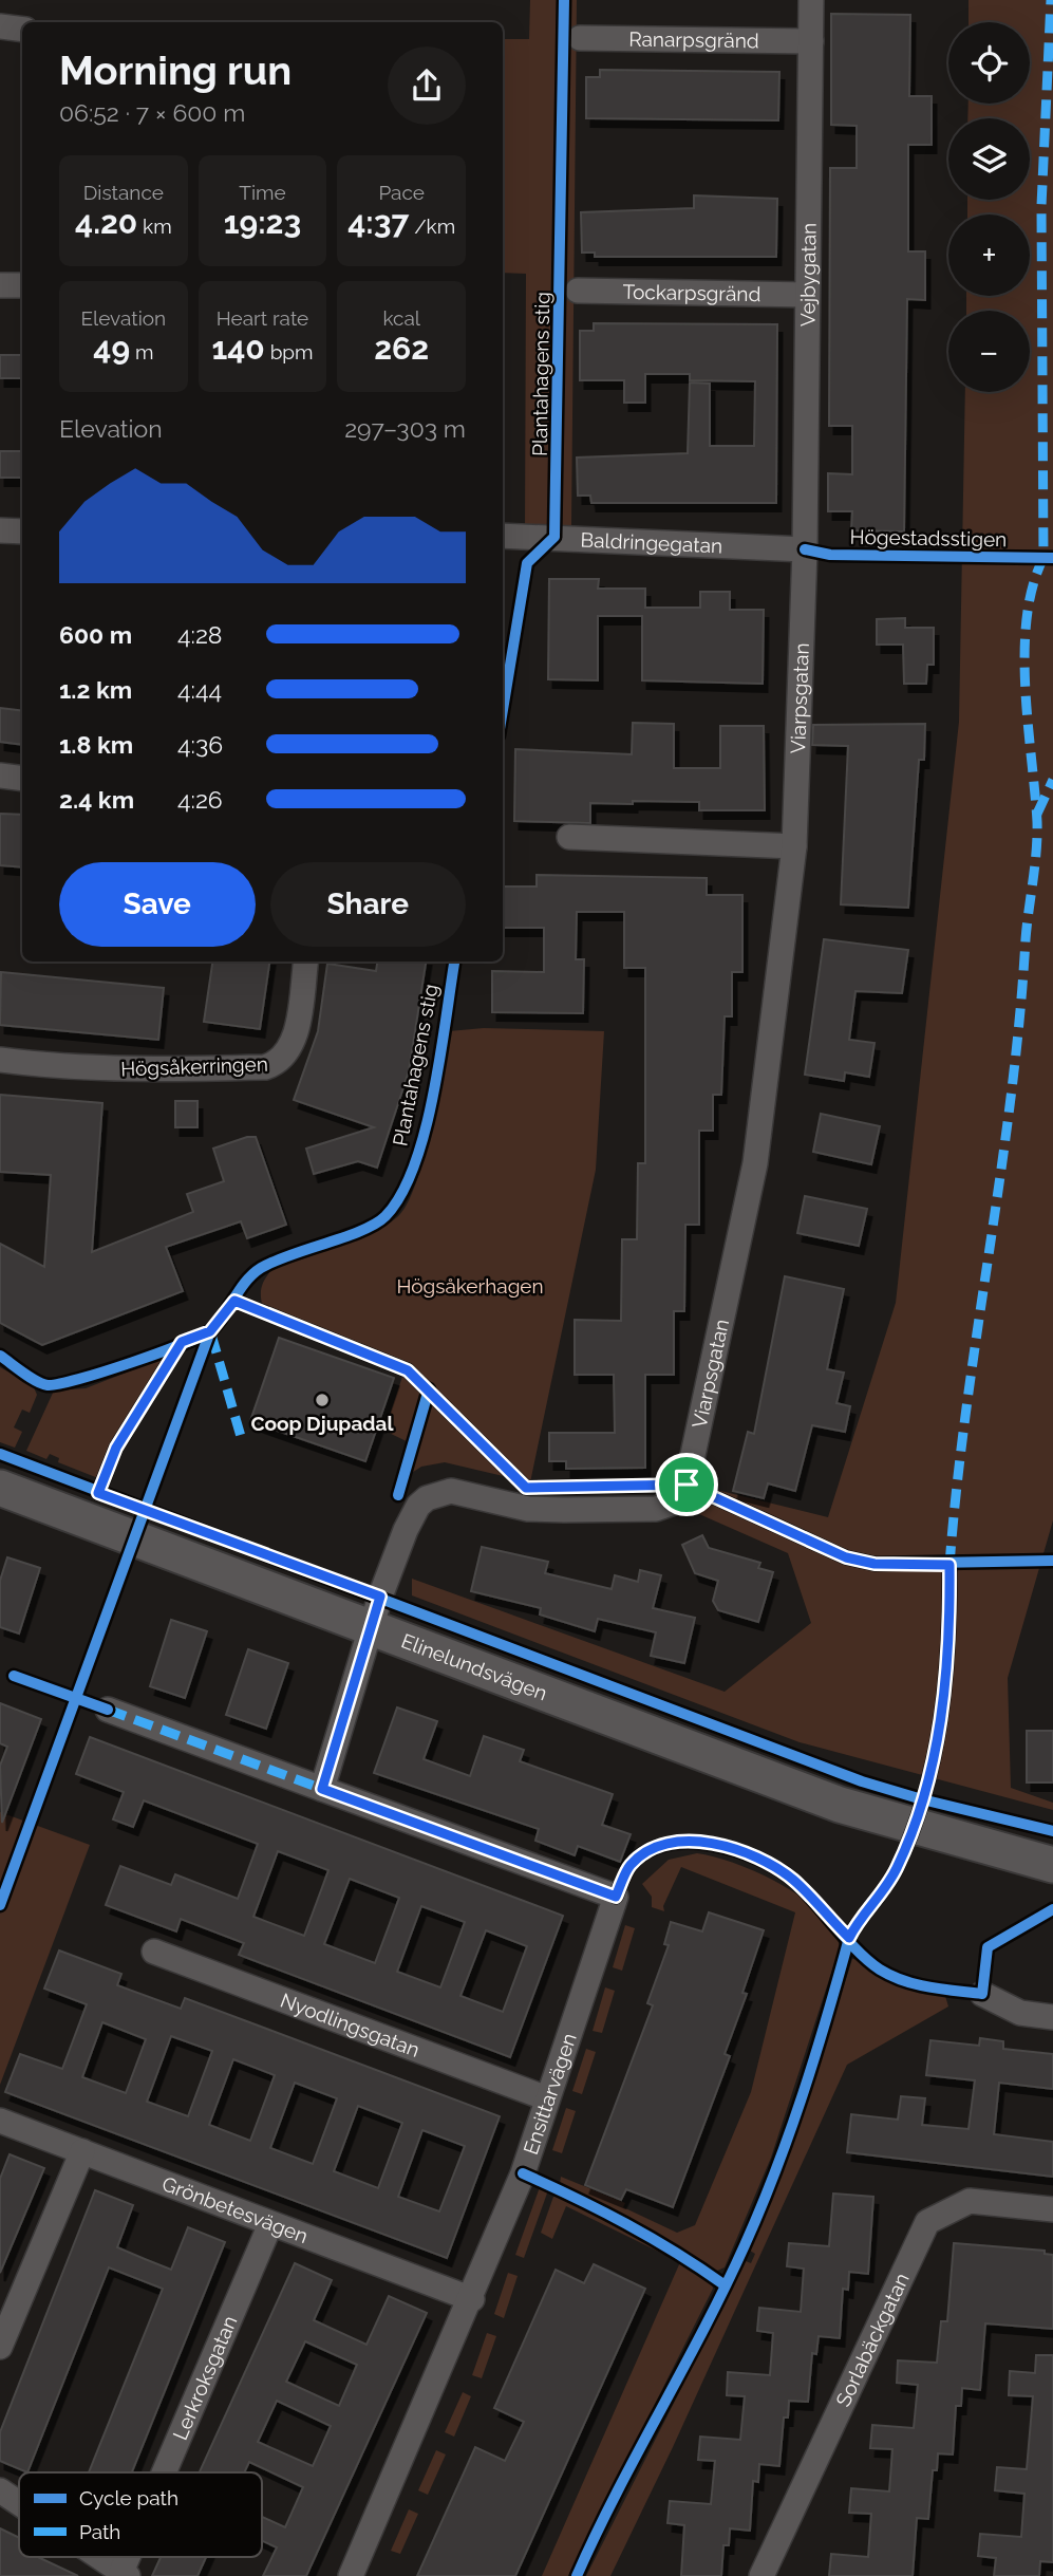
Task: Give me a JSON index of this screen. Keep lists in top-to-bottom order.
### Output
{
  "streets": {
    "street": [
      "Ranarpsgränd",
      "Vejbygatan",
      "Tockarpsgränd",
      "Baldringegatan",
      "Viarpsgatan",
      "Högsåkerringen",
      "Elinelundsvägen",
      "Nyodlingsgatan",
      "Ensittarvägen",
      "Grönbetesvägen",
      "Sorlabäckgatan",
      "Lerkroksgatan"
    ],
    "cycle path": ["Plantahagens stig", "Högestadsstigen"]
  },
  "crossings": [
    ["Ranarpsgränd", "Vejbygatan"],
    ["Vejbygatan", "Tockarpsgränd"],
    ["Vejbygatan", "Baldringegatan"],
    ["Vejbygatan", "Viarpsgatan"],
    ["Baldringegatan", "Viarpsgatan"],
    ["Viarpsgatan", "Elinelundsvägen"],
    ["Nyodlingsgatan", "Ensittarvägen"],
    ["Ensittarvägen", "Grönbetesvägen"],
    ["Grönbetesvägen", "Lerkroksgatan"]
  ],
  "parks": ["Högsåkerhagen"],
  "places": ["Coop Djupadal"],
  "legend": ["Cycle path", "Path"],
  "page": {
    "map_buttons": ["+", "−"],
    "heading": ["Morning run", "06:52 · 7 × 600 m"],
    "stats": [
      ["Distance", "4.20 km"],
      ["Time", "19:23"],
      ["Pace", "4:37 /km"],
      ["Elevation", "49 m"],
      ["Heart rate", "140 bpm"],
      ["kcal", "262"]
    ],
    "chart": ["Elevation", "297–303 m"],
    "list": [
      {
        "name": "600 m",
        "note": "4:28"
      },
      {
        "name": "1.2 km",
        "note": "4:44"
      },
      {
        "name": "1.8 km",
        "note": "4:36"
      },
      {
        "name": "2.4 km",
        "note": "4:26"
      }
    ],
    "buttons": ["Save", "Share"]
  }
}
